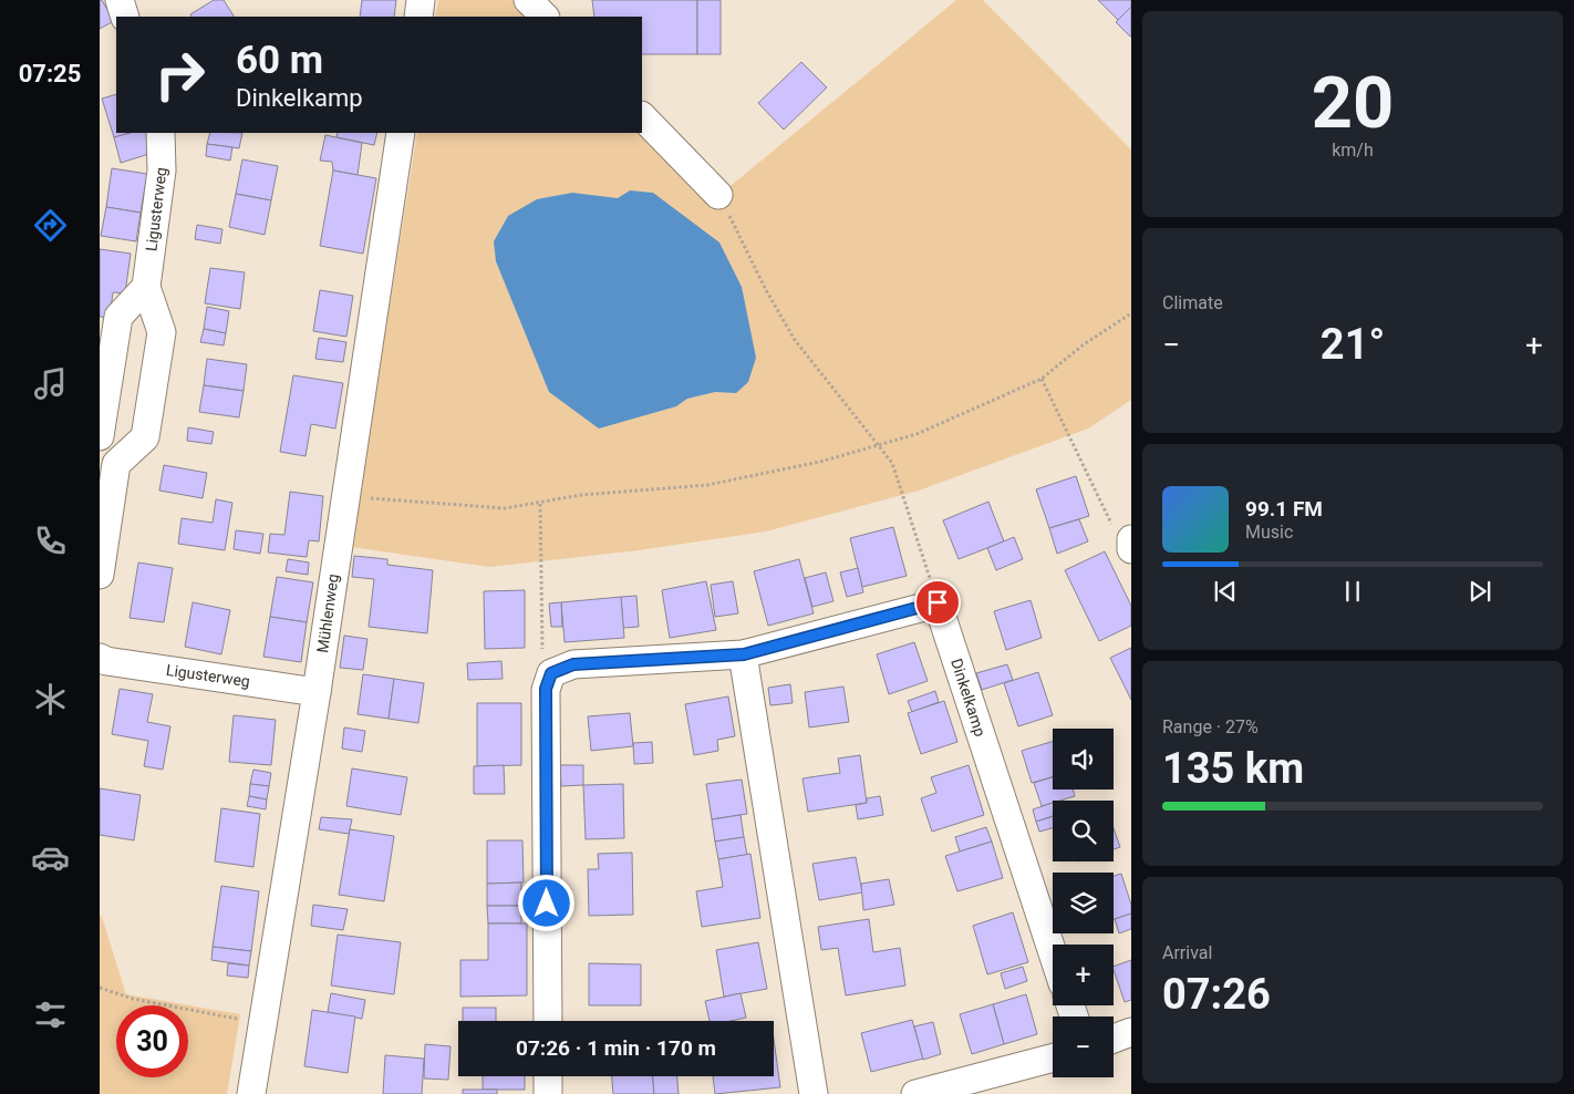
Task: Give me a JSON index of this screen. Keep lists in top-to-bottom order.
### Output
{
  "streets": {
    "street": ["Ligusterweg", "Mühlenweg", "Dinkelkamp"]
  },
  "crossings": [
    ["Ligusterweg", "Mühlenweg"]
  ],
  "page": {
    "tabs": "07:25",
    "tile": [
      ["20", "km/h"],
      "Climate",
      ["Range · 27%", "135 km"],
      ["Arrival", "07:26"]
    ],
    "turn": ["60 m", "Dinkelkamp"],
    "heat": ["−", "21°", "+"],
    "song": ["99.1 FM", "Music"],
    "map_buttons": ["+", "−"],
    "limit": "30",
    "trip": "07:26 · 1 min · 170 m"
  }
}
